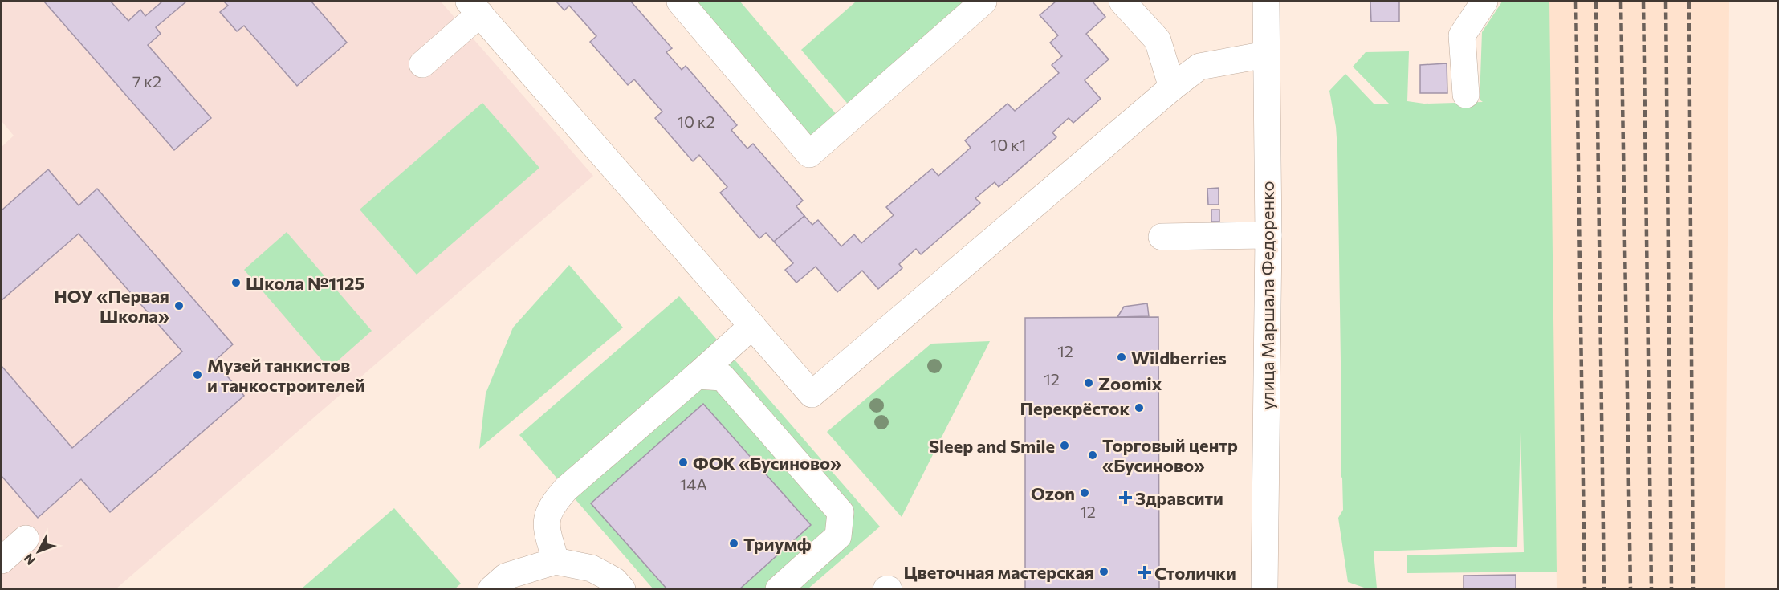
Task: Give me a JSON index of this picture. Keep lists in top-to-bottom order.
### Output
{
  "streets": {
    "street": ["улица Маршала Федоренко"]
  },
  "places": {
    "other": [
      "Школа №1125",
      "НОУ «Первая Школа»",
      "Wildberries",
      "Музей танкистов и танкостроителей",
      "Zoomix",
      "Перекрёсток",
      "Sleep and Smile",
      "Торговый центр «Бусиново»",
      "ФОК «Бусиново»",
      "Ozon",
      "Триумф",
      "Цветочная мастерская"
    ],
    "health": ["Здравсити", "Столички"]
  },
  "house_numbers": [
    "7 к2",
    "10 к2",
    "10 к1",
    "12",
    "12",
    "14А",
    "12"
  ],
  "north": "bottom left"
}
